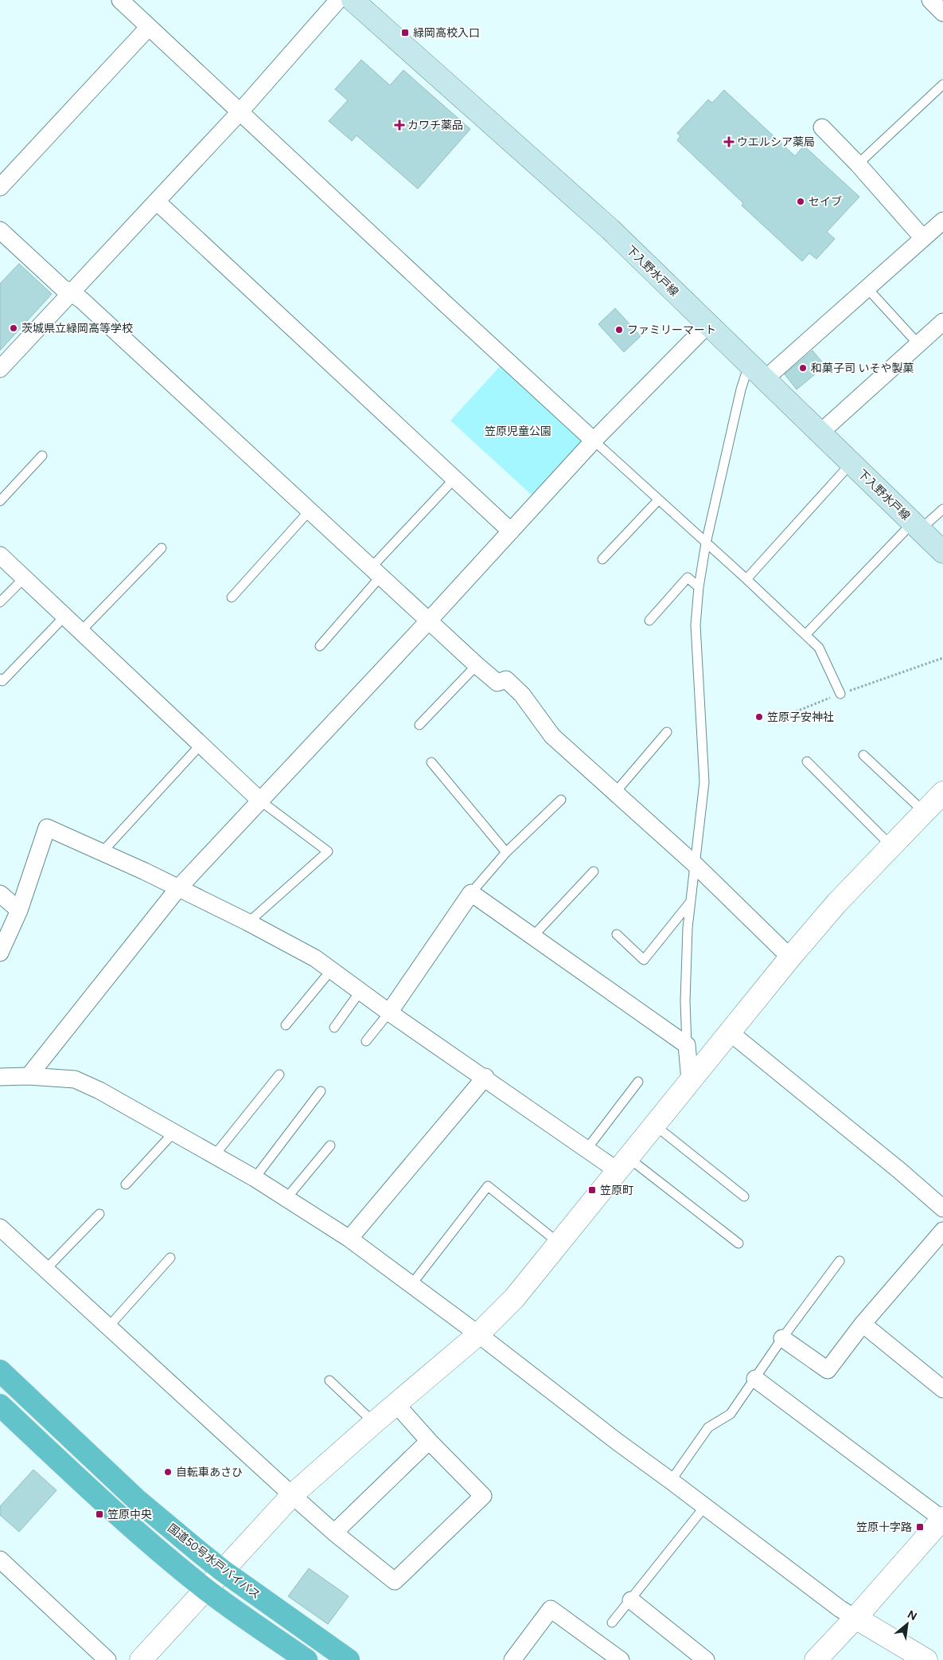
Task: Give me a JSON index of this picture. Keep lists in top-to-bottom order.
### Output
{
  "streets": {
    "highway": ["国道50号水戸バイパス"],
    "main road": ["下入野水戸線"]
  },
  "parks": ["笠原児童公園"],
  "places": {
    "transit": [
      "緑岡高校入口",
      "笠原町",
      "笠原中央",
      "笠原十字路"
    ],
    "health": ["カワチ薬品", "ウエルシア薬局"],
    "other": [
      "セイブ",
      "茨城県立緑岡高等学校",
      "ファミリーマート",
      "和菓子司 いそや製菓",
      "笠原子安神社",
      "自転車あさひ"
    ]
  },
  "north": "top right"
}
